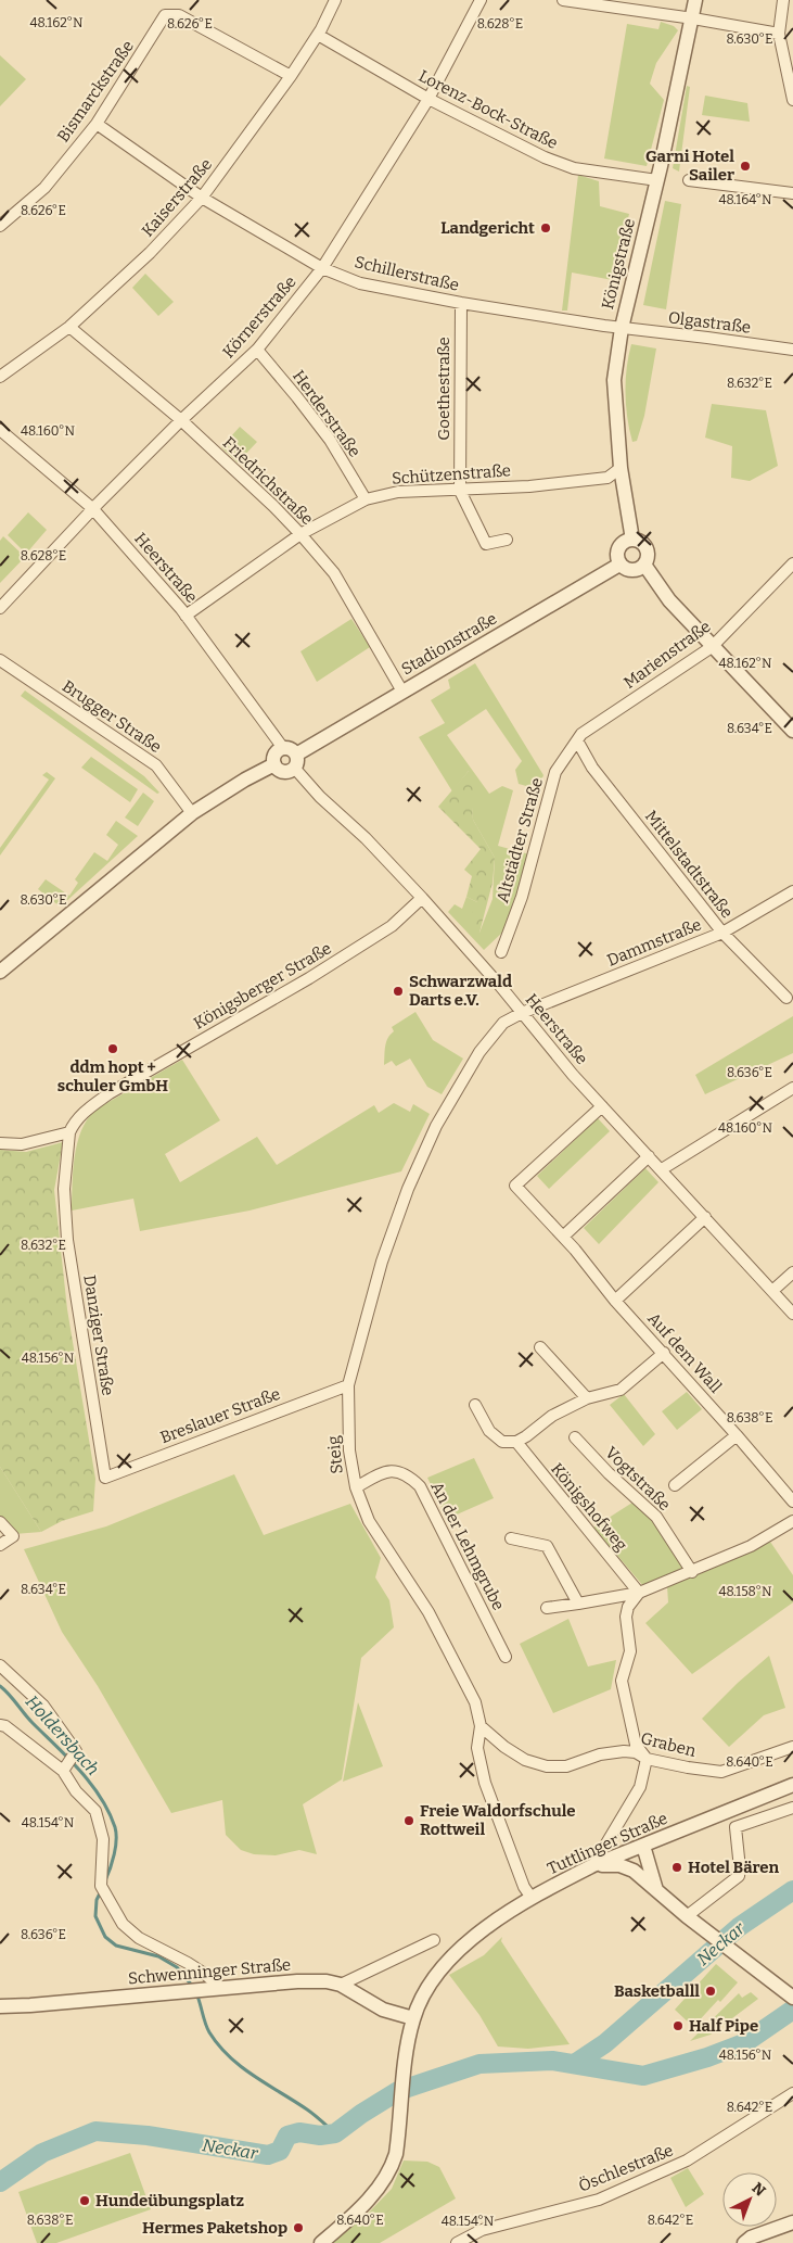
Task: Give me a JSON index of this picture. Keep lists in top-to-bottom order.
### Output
{
  "streets": {
    "street": [
      "Bismarckstraße",
      "Lorenz-Bock-Straße",
      "Kaiserstraße",
      "Königstraße",
      "Schillerstraße",
      "Körnerstraße",
      "Olgastraße",
      "Goethestraße",
      "Herderstraße",
      "Schützenstraße",
      "Friedrichstraße",
      "Heerstraße",
      "Stadionstraße",
      "Marienstraße",
      "Brugger Straße",
      "Altstädter Straße",
      "Mittelstadtstraße",
      "Dammstraße",
      "Königsberger Straße",
      "Danziger Straße",
      "Auf dem Wall",
      "Breslauer Straße",
      "Steig",
      "Vogtstraße",
      "Königshofweg",
      "An der Lehmgrube",
      "Graben",
      "Tuttlinger Straße",
      "Schwenninger Straße",
      "Öschlestraße"
    ]
  },
  "crossings": [
    ["Bismarckstraße", "Kaiserstraße"],
    ["Bismarckstraße", "Schillerstraße"],
    ["Lorenz-Bock-Straße", "Kaiserstraße"],
    ["Lorenz-Bock-Straße", "Königstraße"],
    ["Lorenz-Bock-Straße", "Körnerstraße"],
    ["Kaiserstraße", "Schillerstraße"],
    ["Kaiserstraße", "Friedrichstraße"],
    ["Königstraße", "Schillerstraße"],
    ["Königstraße", "Olgastraße"],
    ["Königstraße", "Schützenstraße"],
    ["Königstraße", "Stadionstraße"],
    ["Königstraße", "Marienstraße"],
    ["Schillerstraße", "Körnerstraße"],
    ["Schillerstraße", "Olgastraße"],
    ["Schillerstraße", "Goethestraße"],
    ["Körnerstraße", "Herderstraße"],
    ["Körnerstraße", "Friedrichstraße"],
    ["Körnerstraße", "Heerstraße"],
    ["Goethestraße", "Schützenstraße"],
    ["Herderstraße", "Schützenstraße"],
    ["Schützenstraße", "Friedrichstraße"],
    ["Schützenstraße", "Heerstraße"],
    ["Friedrichstraße", "Stadionstraße"],
    ["Heerstraße", "Stadionstraße"],
    ["Heerstraße", "Dammstraße"],
    ["Heerstraße", "Königsberger Straße"],
    ["Heerstraße", "Auf dem Wall"],
    ["Heerstraße", "Steig"],
    ["Marienstraße", "Altstädter Straße"],
    ["Marienstraße", "Mittelstadtstraße"],
    ["Altstädter Straße", "Mittelstadtstraße"],
    ["Mittelstadtstraße", "Dammstraße"],
    ["Dammstraße", "Steig"],
    ["Königsberger Straße", "Danziger Straße"],
    ["Danziger Straße", "Breslauer Straße"],
    ["Breslauer Straße", "Steig"],
    ["Steig", "An der Lehmgrube"],
    ["Steig", "Graben"],
    ["Steig", "Tuttlinger Straße"],
    ["Tuttlinger Straße", "Schwenninger Straße"]
  ],
  "water": ["Holdersbach", "Neckar"],
  "places": [
    "Garni Hotel Sailer",
    "Landgericht",
    "Schwarzwald Darts e.V.",
    "ddm hopt + schuler GmbH",
    "Freie Waldorfschule Rottweil",
    "Hotel Bären",
    "Basketballl",
    "Half Pipe",
    "Hundeübungsplatz",
    "Hermes Paketshop"
  ],
  "north": "top right",
  "coordinates": [
    "48.162°N",
    "8.626°E",
    "8.628°E",
    "8.630°E",
    "48.164°N",
    "8.632°E",
    "48.160°N",
    "8.634°E",
    "8.636°E",
    "48.156°N",
    "8.638°E",
    "48.158°N",
    "8.640°E",
    "48.154°N",
    "8.642°E"
  ]
}
